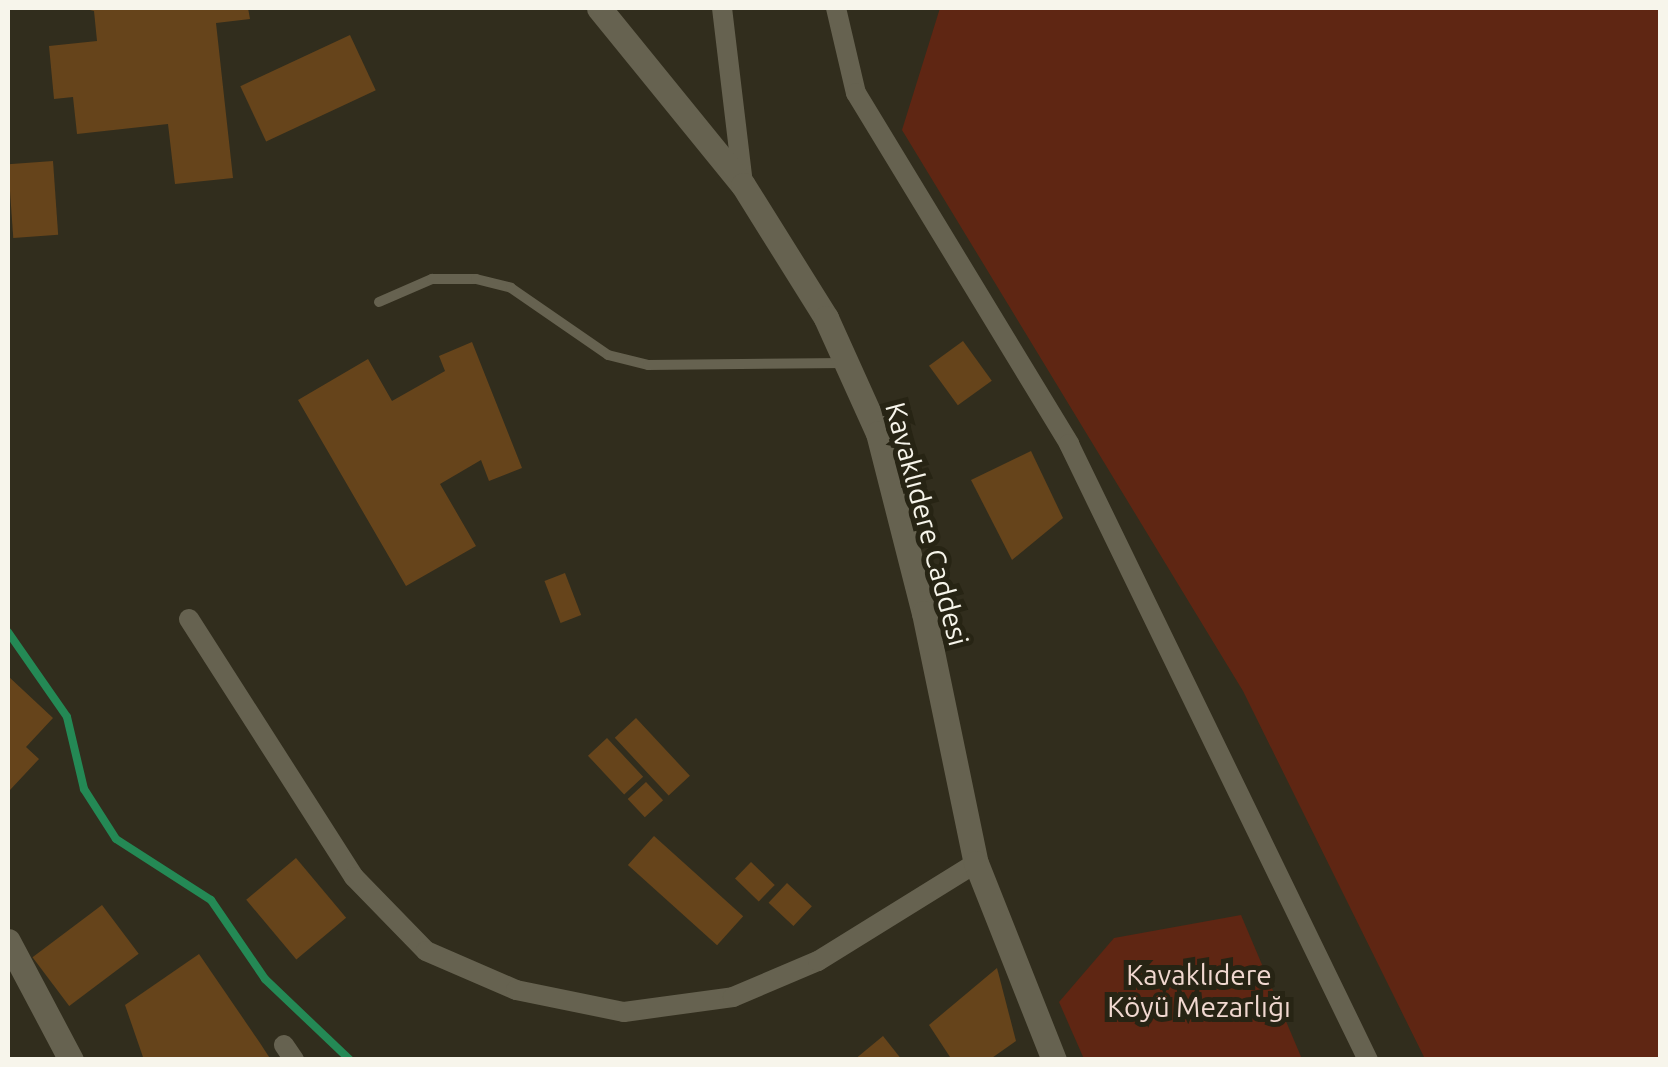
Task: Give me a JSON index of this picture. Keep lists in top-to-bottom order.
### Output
{
  "streets": {
    "street": ["Kavaklıdere Caddesi"]
  },
  "parks": ["Kavaklıdere Köyü Mezarlığı"]
}
